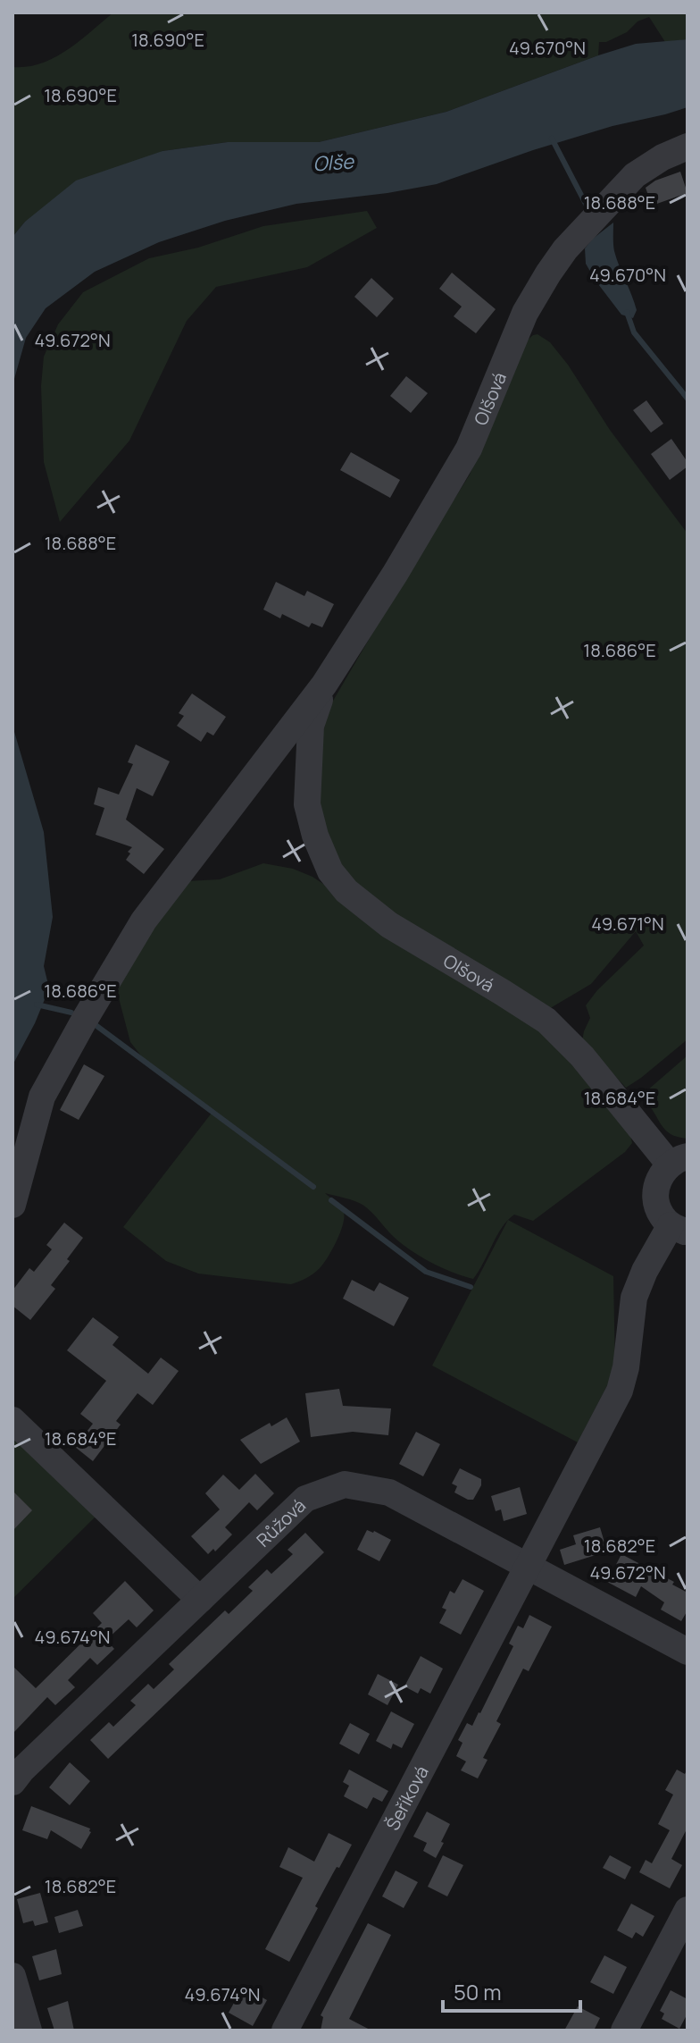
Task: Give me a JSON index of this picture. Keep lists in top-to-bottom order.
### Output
{
  "streets": {
    "street": ["Olšová", "Růžová", "Šeříková"]
  },
  "crossings": [
    ["Olšová", "Růžová"],
    ["Olšová", "Šeříková"],
    ["Růžová", "Šeříková"]
  ],
  "water": ["Olše"],
  "scale_bar": "50 m",
  "coordinates": [
    "18.690°E",
    "49.670°N",
    "18.688°E",
    "49.672°N",
    "18.686°E",
    "49.671°N",
    "18.684°E",
    "18.682°E",
    "49.674°N"
  ]
}
